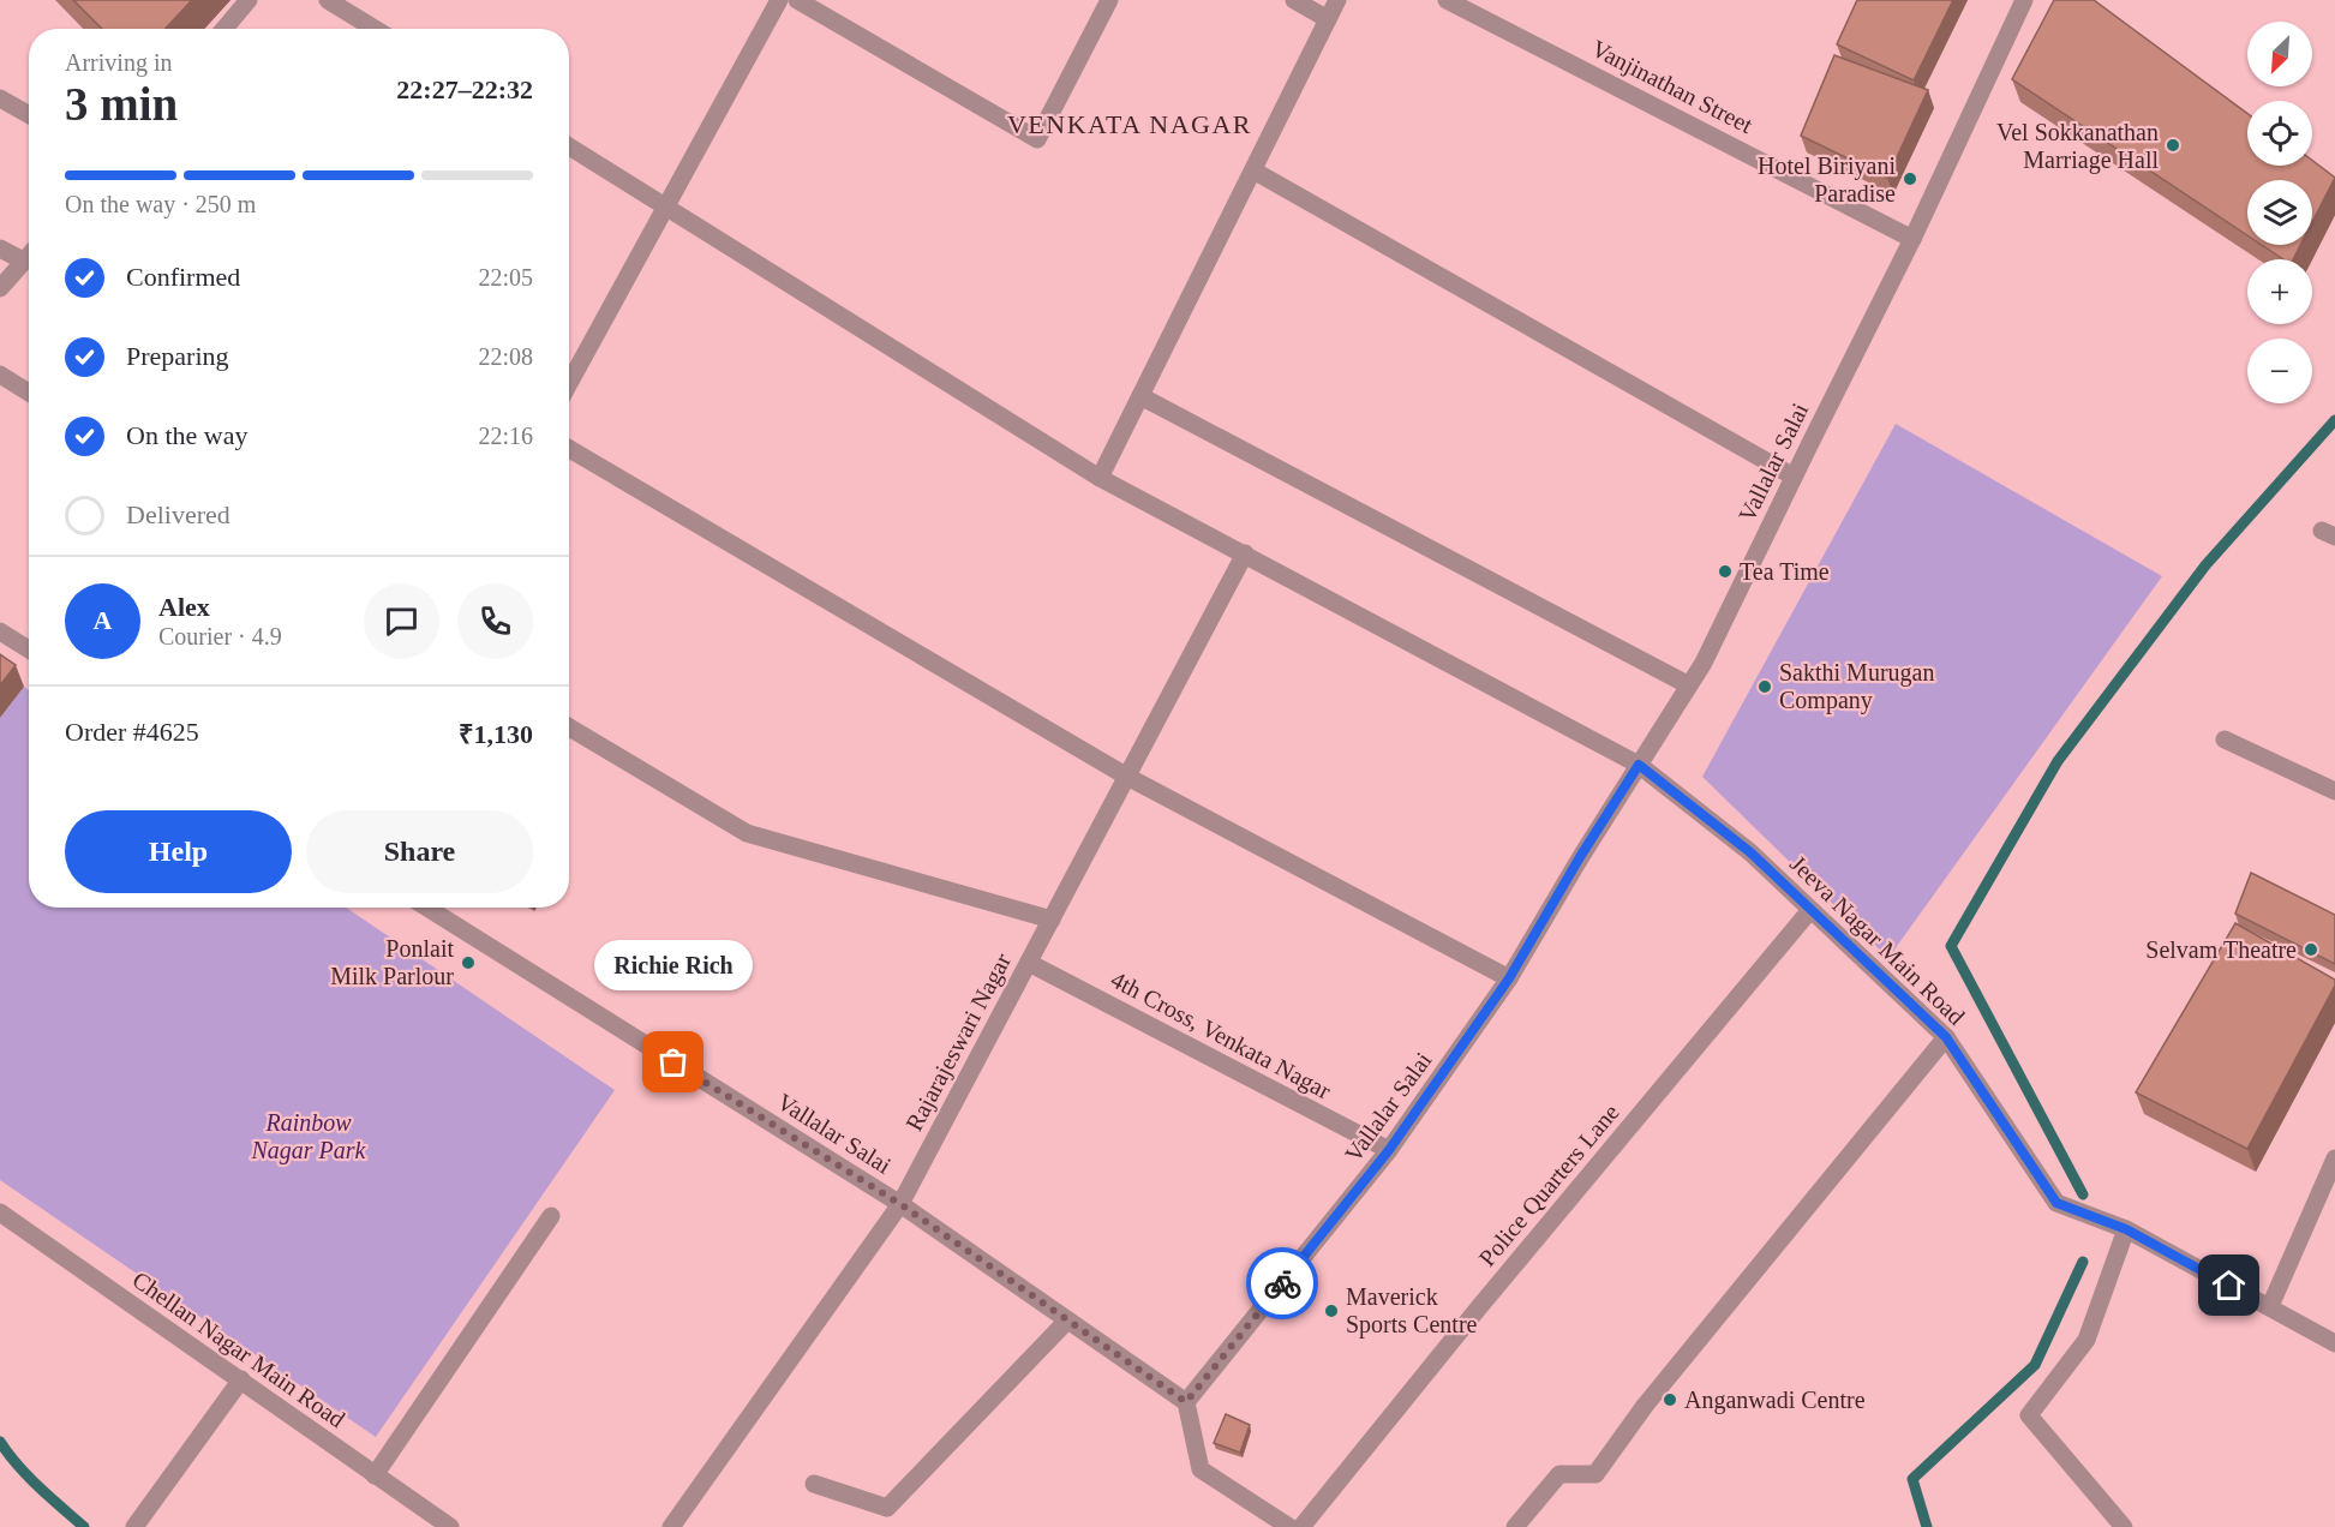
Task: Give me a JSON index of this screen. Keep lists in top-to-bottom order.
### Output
{
  "streets": {
    "street": [
      "Vanjinathan Street",
      "Vallalar Salai",
      "Jeeva Nagar Main Road",
      "4th Cross, Venkata Nagar",
      "Rajarajeswari Nagar",
      "Police Quarters Lane",
      "Chellan Nagar Main Road"
    ]
  },
  "crossings": [
    ["Vanjinathan Street", "Vallalar Salai"],
    ["Vallalar Salai", "Jeeva Nagar Main Road"],
    ["Vallalar Salai", "4th Cross, Venkata Nagar"],
    ["Vallalar Salai", "Rajarajeswari Nagar"],
    ["Jeeva Nagar Main Road", "Rajarajeswari Nagar"],
    ["Jeeva Nagar Main Road", "Police Quarters Lane"],
    ["4th Cross, Venkata Nagar", "Rajarajeswari Nagar"]
  ],
  "districts": ["VENKATA NAGAR"],
  "parks": ["Rainbow Nagar Park"],
  "places": [
    "Vel Sokkanathan Marriage Hall",
    "Hotel Biriyani Paradise",
    "Tea Time",
    "Sakthi Murugan Company",
    "Selvam Theatre",
    "Ponlait Milk Parlour",
    "Richie Rich",
    "Maverick Sports Centre",
    "Anganwadi Centre"
  ],
  "north": "bottom left",
  "page": {
    "map_buttons": ["+", "−"],
    "heading": ["3 min", "Arriving in", "22:27–22:32"],
    "panel": [
      "Alex",
      "Courier · 4.9",
      "Order #4625",
      "₹1,130"
    ],
    "bar": "On the way · 250 m",
    "list": [
      ["Confirmed", "22:05"],
      ["Preparing", "22:08"],
      ["On the way", "22:16"],
      "Delivered"
    ],
    "round": "A",
    "buttons": ["Help", "Share"],
    "bubble": "Richie Rich"
  }
}
